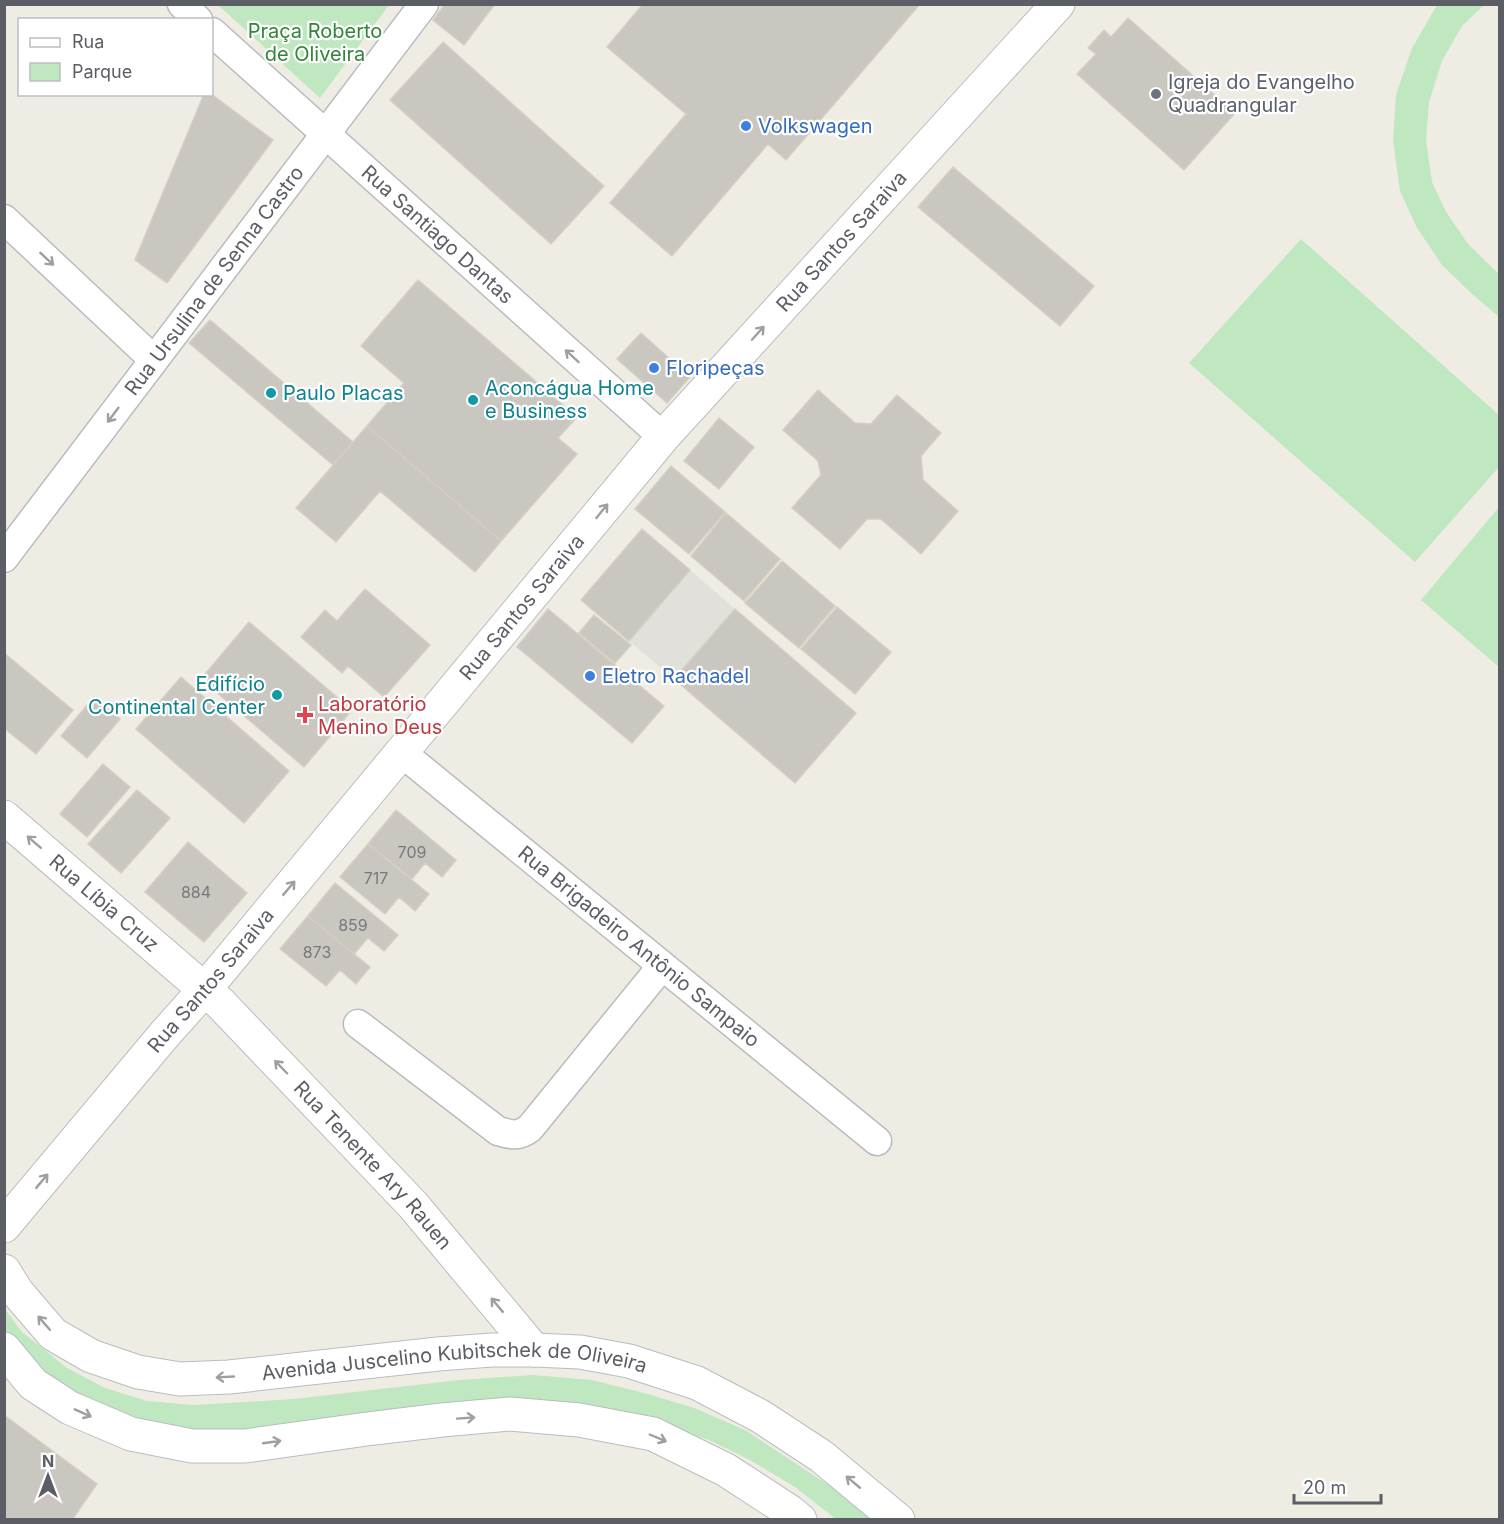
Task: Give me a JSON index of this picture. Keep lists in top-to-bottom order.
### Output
{
  "streets": {
    "main road": [
      "Rua Santos Saraiva",
      "Rua Líbia Cruz",
      "Rua Tenente Ary Rauen",
      "Avenida Juscelino Kubitschek de Oliveira"
    ],
    "street": ["Rua Santiago Dantas", "Rua Ursulina de Senna Castro", "Rua Brigadeiro Antônio Sampaio"]
  },
  "crossings": [
    ["Rua Santiago Dantas", "Rua Santos Saraiva"],
    ["Rua Santiago Dantas", "Rua Ursulina de Senna Castro"],
    ["Rua Santos Saraiva", "Rua Líbia Cruz"],
    ["Rua Santos Saraiva", "Rua Brigadeiro Antônio Sampaio"],
    ["Rua Santos Saraiva", "Rua Tenente Ary Rauen"],
    ["Rua Líbia Cruz", "Rua Tenente Ary Rauen"],
    ["Rua Tenente Ary Rauen", "Avenida Juscelino Kubitschek de Oliveira"]
  ],
  "one_way": [
    "Rua Santiago Dantas",
    "Rua Santos Saraiva",
    "Rua Ursulina de Senna Castro",
    "Rua Líbia Cruz",
    "Rua Tenente Ary Rauen"
  ],
  "parks": ["Praça Roberto de Oliveira"],
  "places": {
    "other": [
      "Igreja do Evangelho Quadrangular",
      "Volkswagen",
      "Floripeças",
      "Paulo Placas",
      "Aconcágua Home e Business",
      "Eletro Rachadel",
      "Edifício Continental Center"
    ],
    "health": ["Laboratório Menino Deus"]
  },
  "house_numbers": [
    "709",
    "717",
    "884",
    "859",
    "873"
  ],
  "legend": ["Rua", "Parque"],
  "scale_bar": "20 m",
  "north": "top"
}
